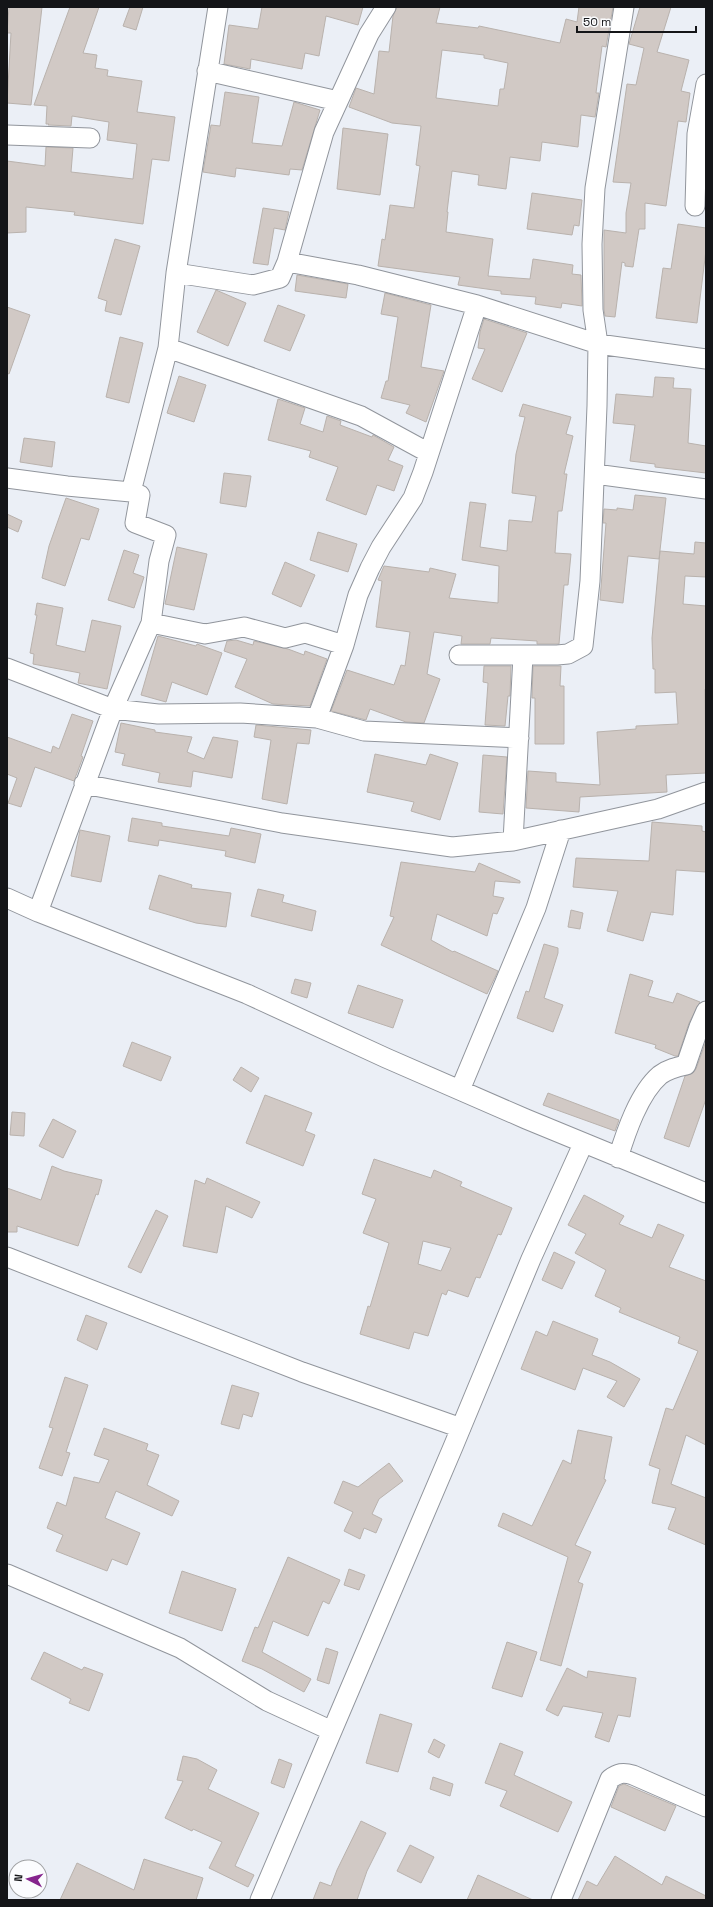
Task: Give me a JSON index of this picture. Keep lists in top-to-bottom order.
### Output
{
  "scale_bar": "50 m",
  "north": "left"
}
